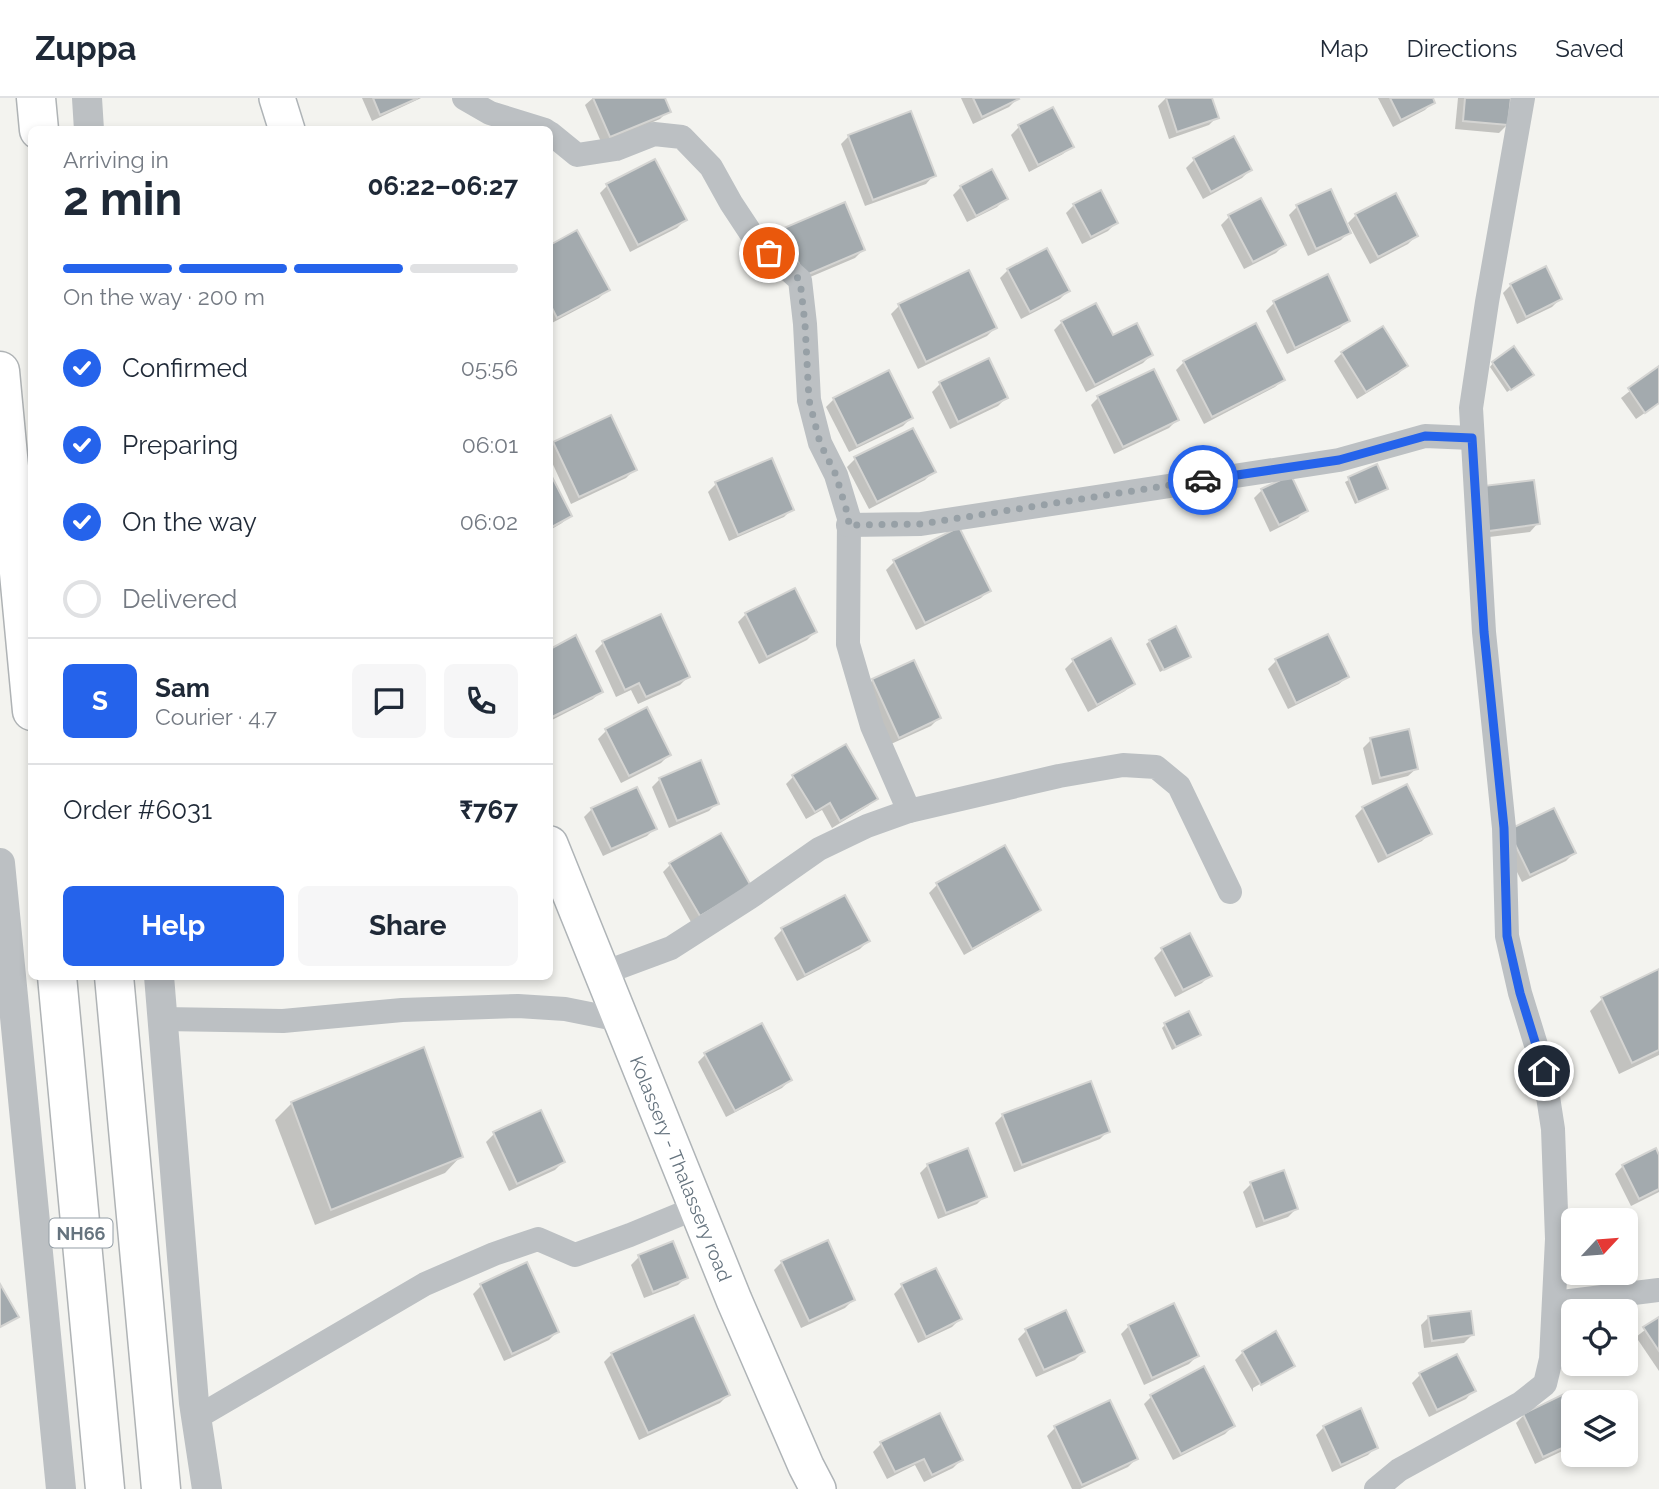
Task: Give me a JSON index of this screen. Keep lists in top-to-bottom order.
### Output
{
  "streets": {
    "highway": ["NH66"],
    "main road": ["Kolassery - Thalassery road"]
  },
  "north": "top right",
  "page": {
    "header": "Zuppa",
    "nav": ["Map", "Directions", "Saved"],
    "heading": ["2 min", "Arriving in", "06:22–06:27"],
    "panel": [
      "Sam",
      "Courier · 4.7",
      "Order #6031",
      "₹767"
    ],
    "bar": "On the way · 200 m",
    "list": [
      ["Confirmed", "05:56"],
      ["Preparing", "06:01"],
      ["On the way", "06:02"],
      "Delivered"
    ],
    "round": "S",
    "buttons": ["Help", "Share"]
  }
}
